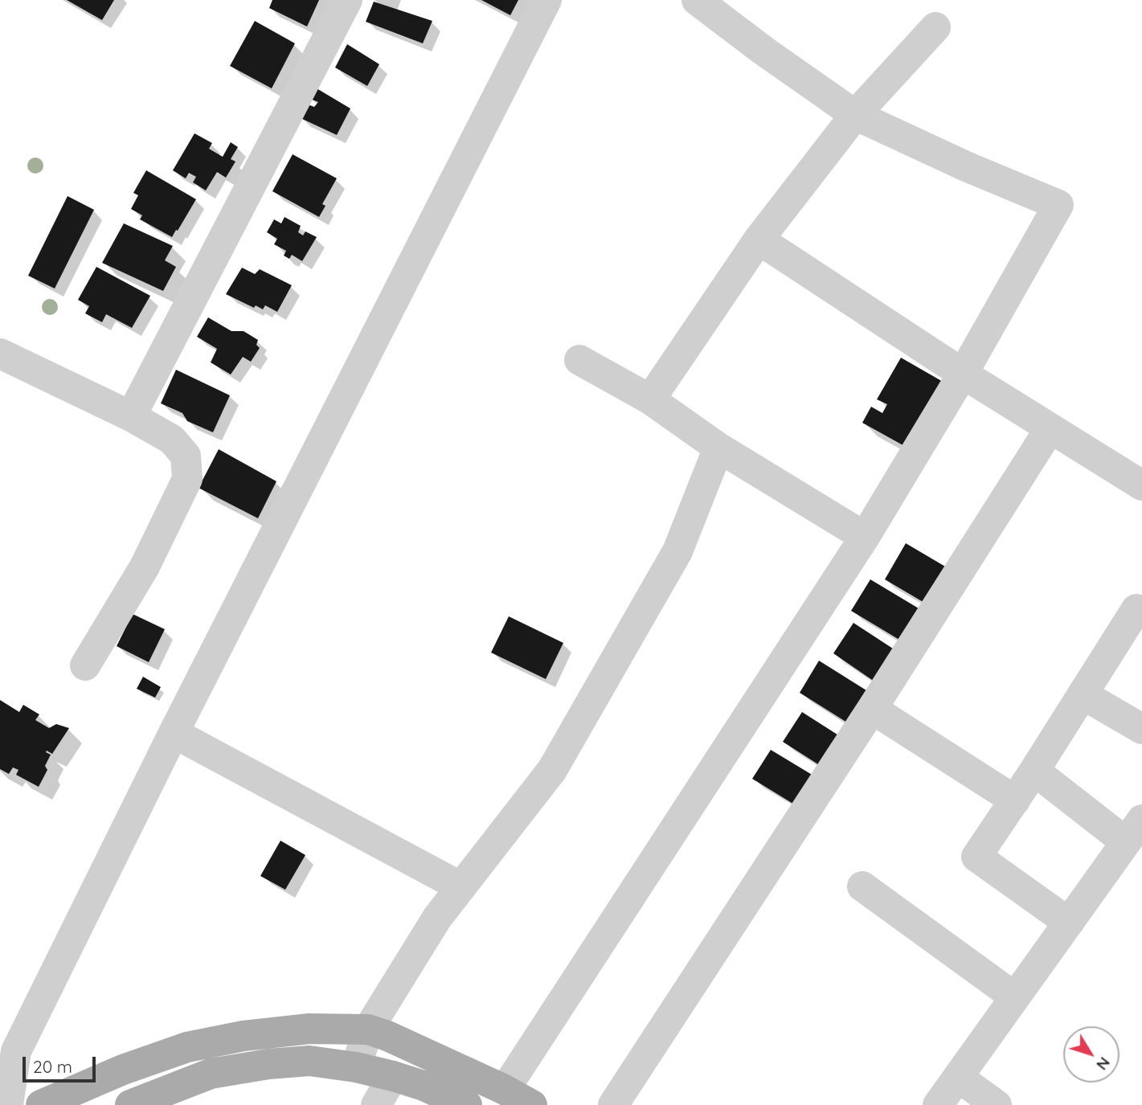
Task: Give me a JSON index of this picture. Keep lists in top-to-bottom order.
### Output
{
  "scale_bar": "20 m",
  "north": "bottom right"
}
